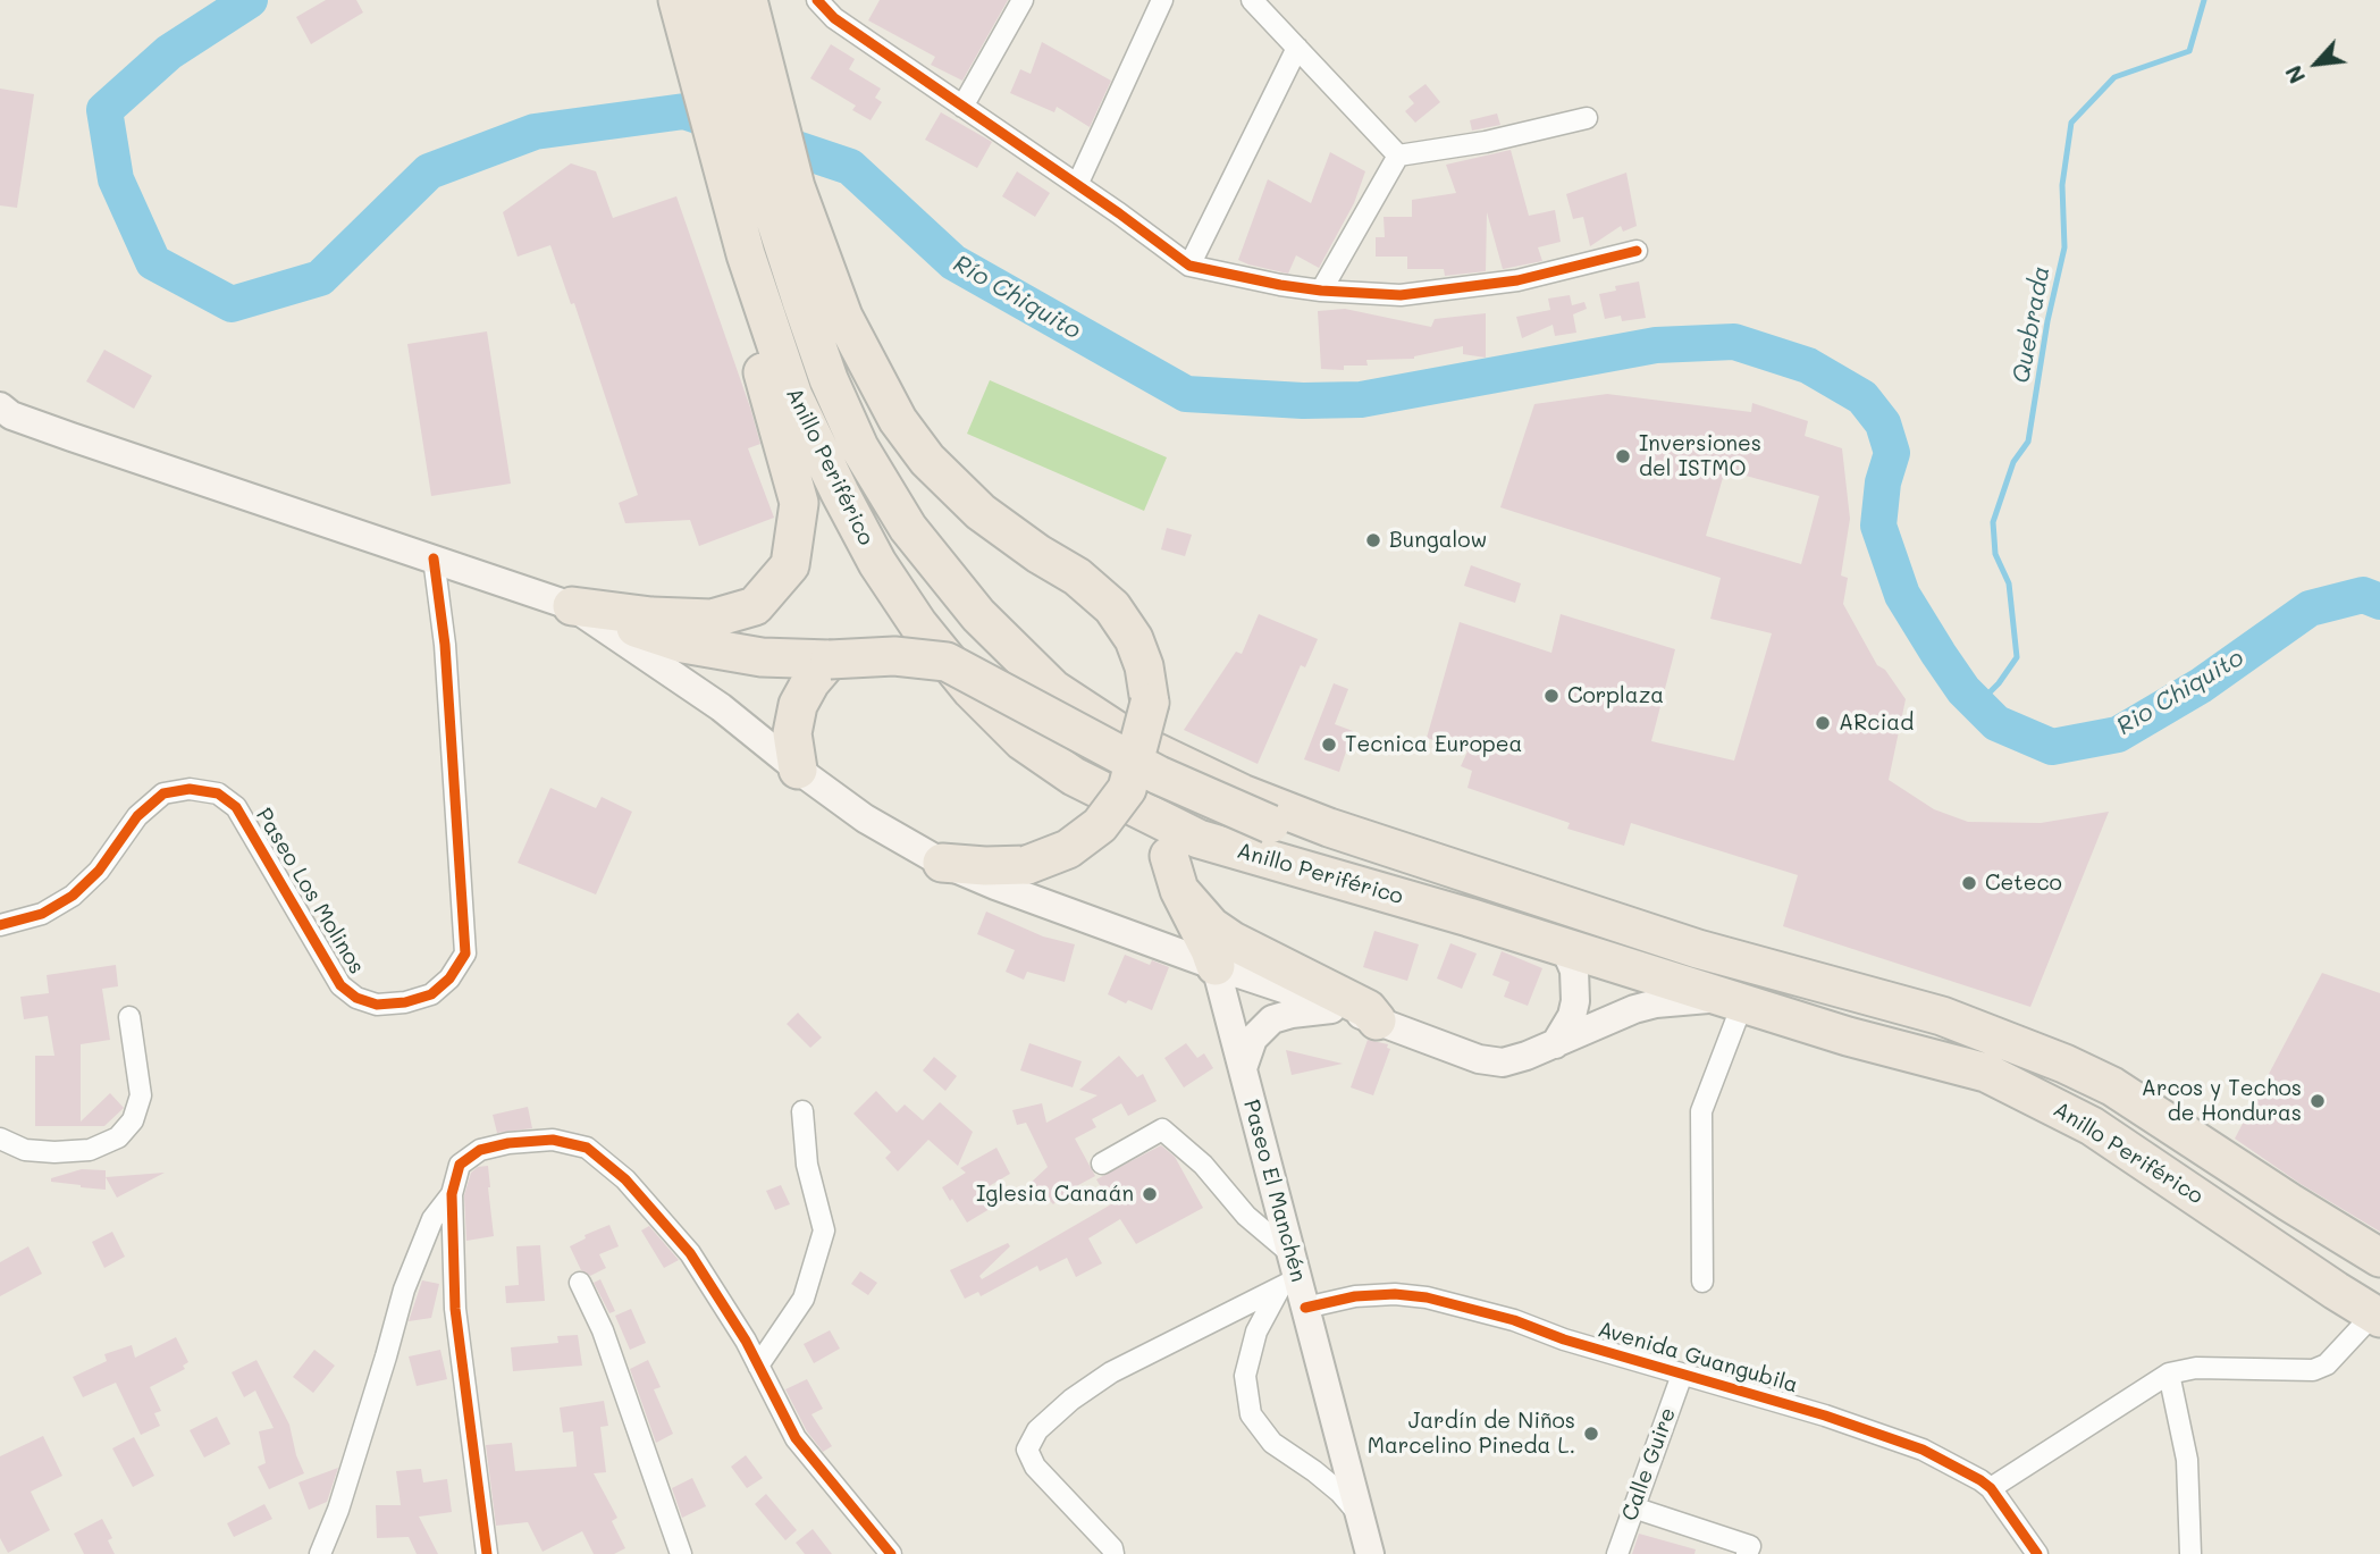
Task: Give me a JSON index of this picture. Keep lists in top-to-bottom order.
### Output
{
  "streets": {
    "highway": ["Anillo Periférico"],
    "main road": ["Paseo El Manchén"],
    "street": ["Paseo Los Molinos", "Avenida Guangubila", "Calle Guire"]
  },
  "crossings": [
    ["Paseo El Manchén", "Avenida Guangubila"],
    ["Avenida Guangubila", "Calle Guire"]
  ],
  "water": ["Río Chiquito", "Quebrada", "Rio Chiquito"],
  "places": [
    "Inversiones del ISTMO",
    "Bungalow",
    "Corplaza",
    "ARciad",
    "Tecnica Europea",
    "Ceteco",
    "Arcos y Techos de Honduras",
    "Iglesia Canaán",
    "Jardín de Niños Marcelino Pineda L."
  ],
  "north": "bottom left"
}
